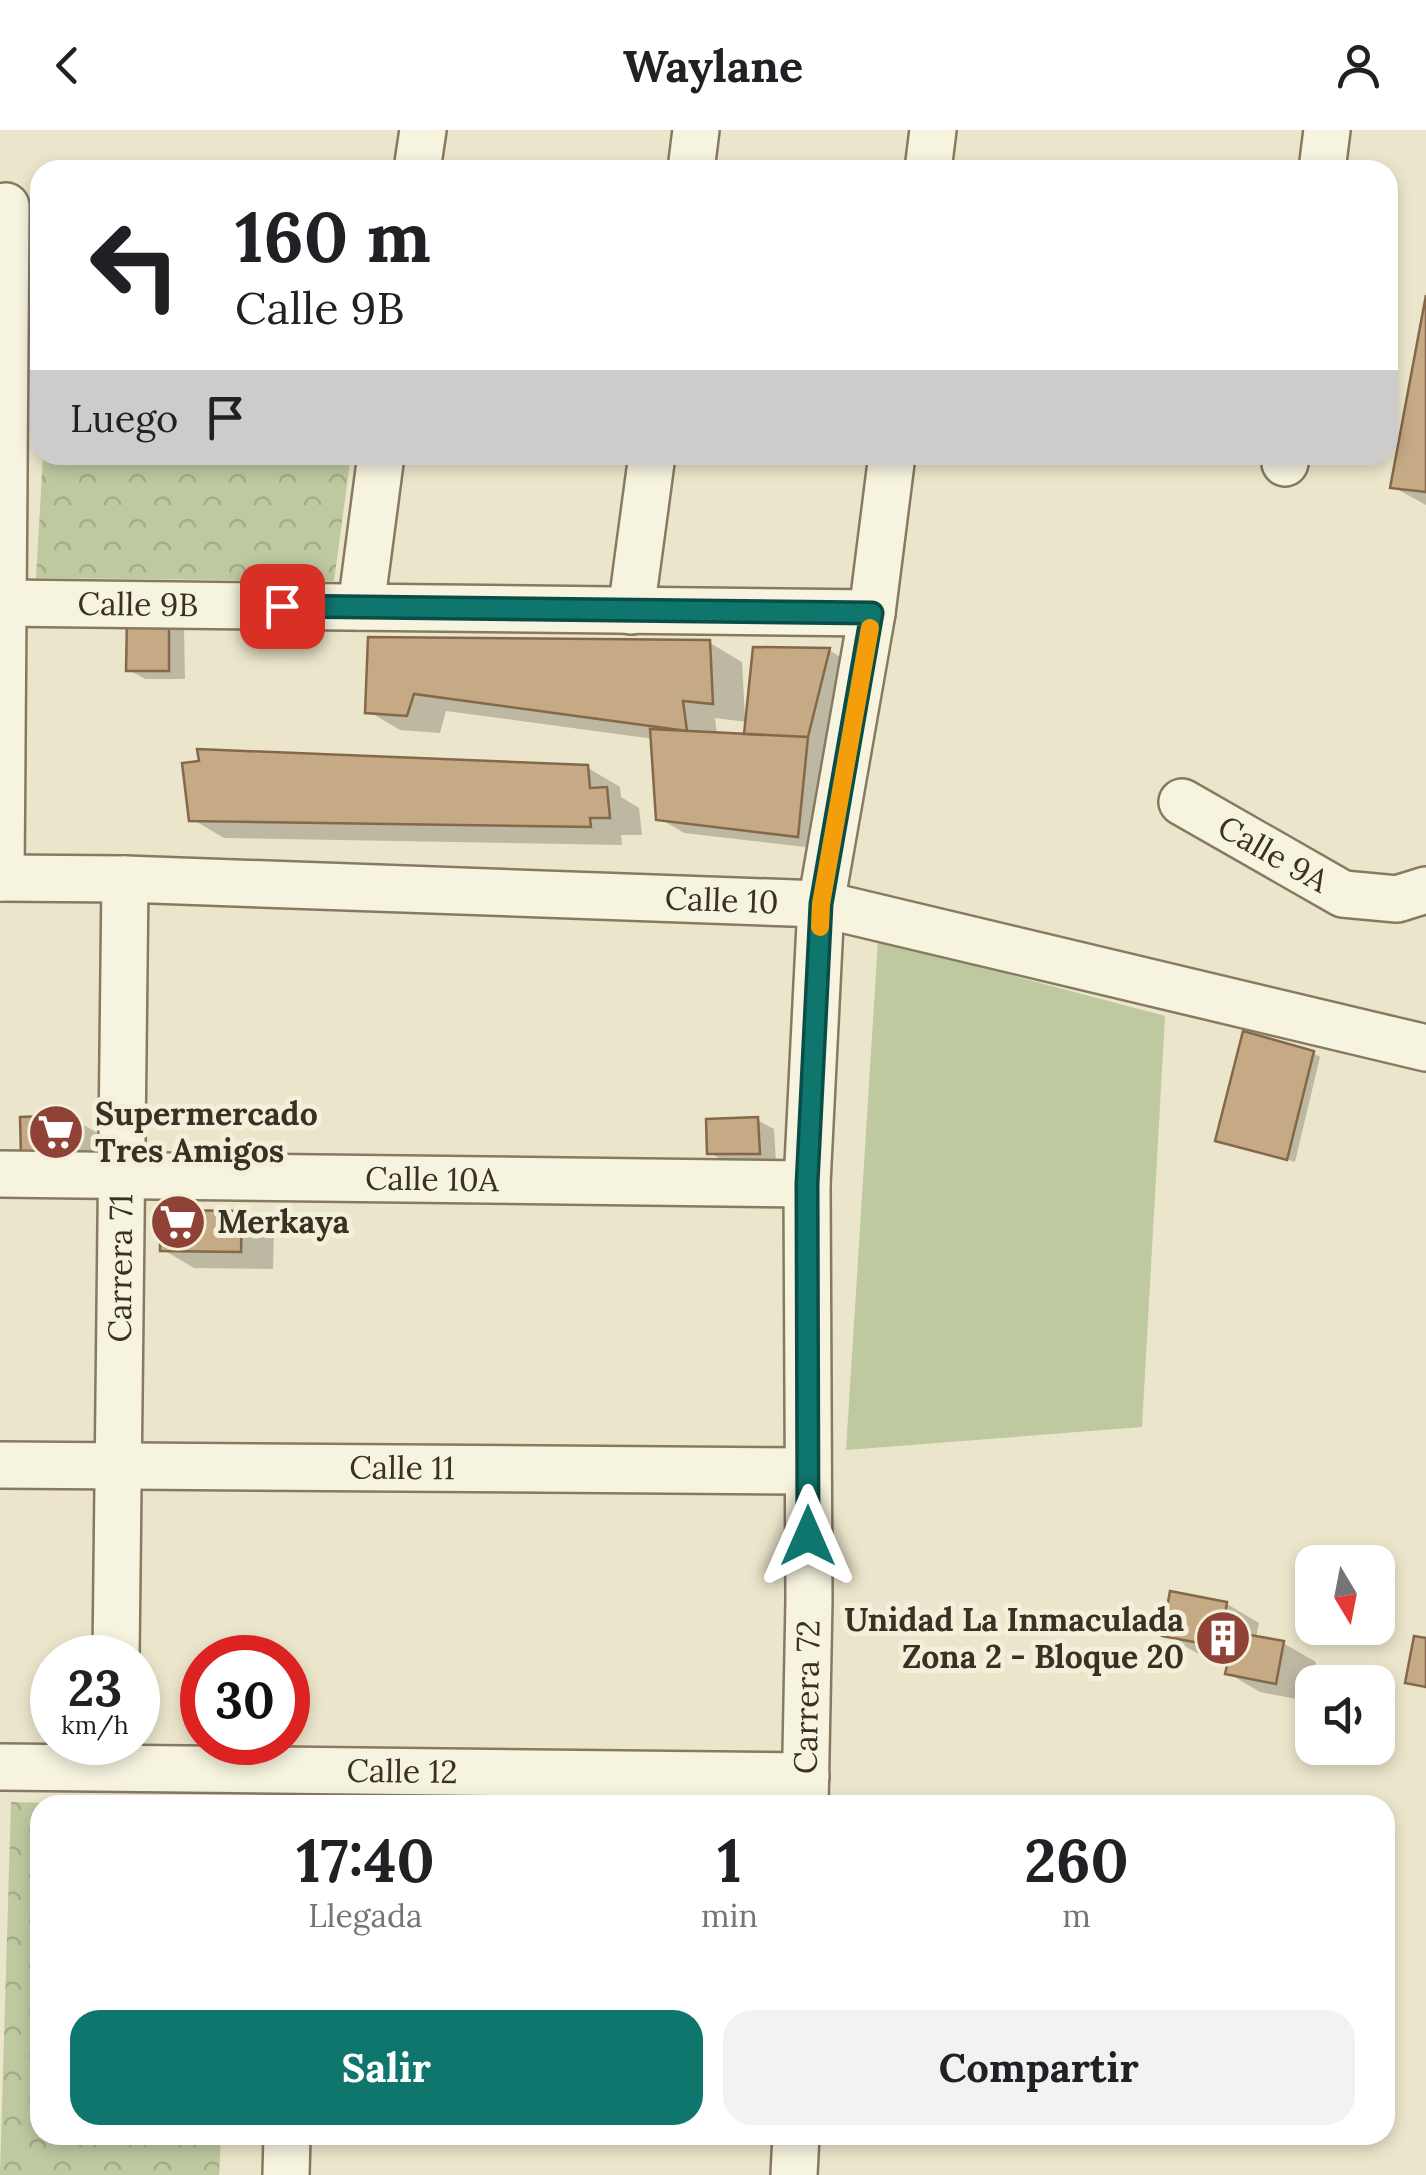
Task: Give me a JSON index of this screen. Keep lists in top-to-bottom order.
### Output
{
  "streets": {
    "street": [
      "Calle 9B",
      "Calle 9A",
      "Calle 10",
      "Calle 10A",
      "Carrera 71",
      "Calle 11",
      "Carrera 72",
      "Calle 12"
    ]
  },
  "crossings": [
    ["Calle 9B", "Carrera 72"],
    ["Calle 10", "Carrera 71"],
    ["Calle 10", "Carrera 72"],
    ["Calle 10A", "Carrera 71"],
    ["Calle 10A", "Carrera 72"],
    ["Carrera 71", "Calle 11"],
    ["Calle 11", "Carrera 72"],
    ["Carrera 72", "Calle 12"]
  ],
  "places": {
    "supermarket": ["Supermercado Tres Amigos", "Merkaya"],
    "building": ["Unidad La Inmaculada Zona 2 - Bloque 20"]
  },
  "north": "bottom",
  "page": {
    "header": "Waylane",
    "turn": ["160 m", "Calle 9B"],
    "then": "Luego",
    "speed": "23 km/h",
    "limit": "30",
    "eta": [
      "17:40",
      "Llegada",
      "1",
      "min",
      "260",
      "m"
    ],
    "buttons": ["Salir", "Compartir"]
  }
}
